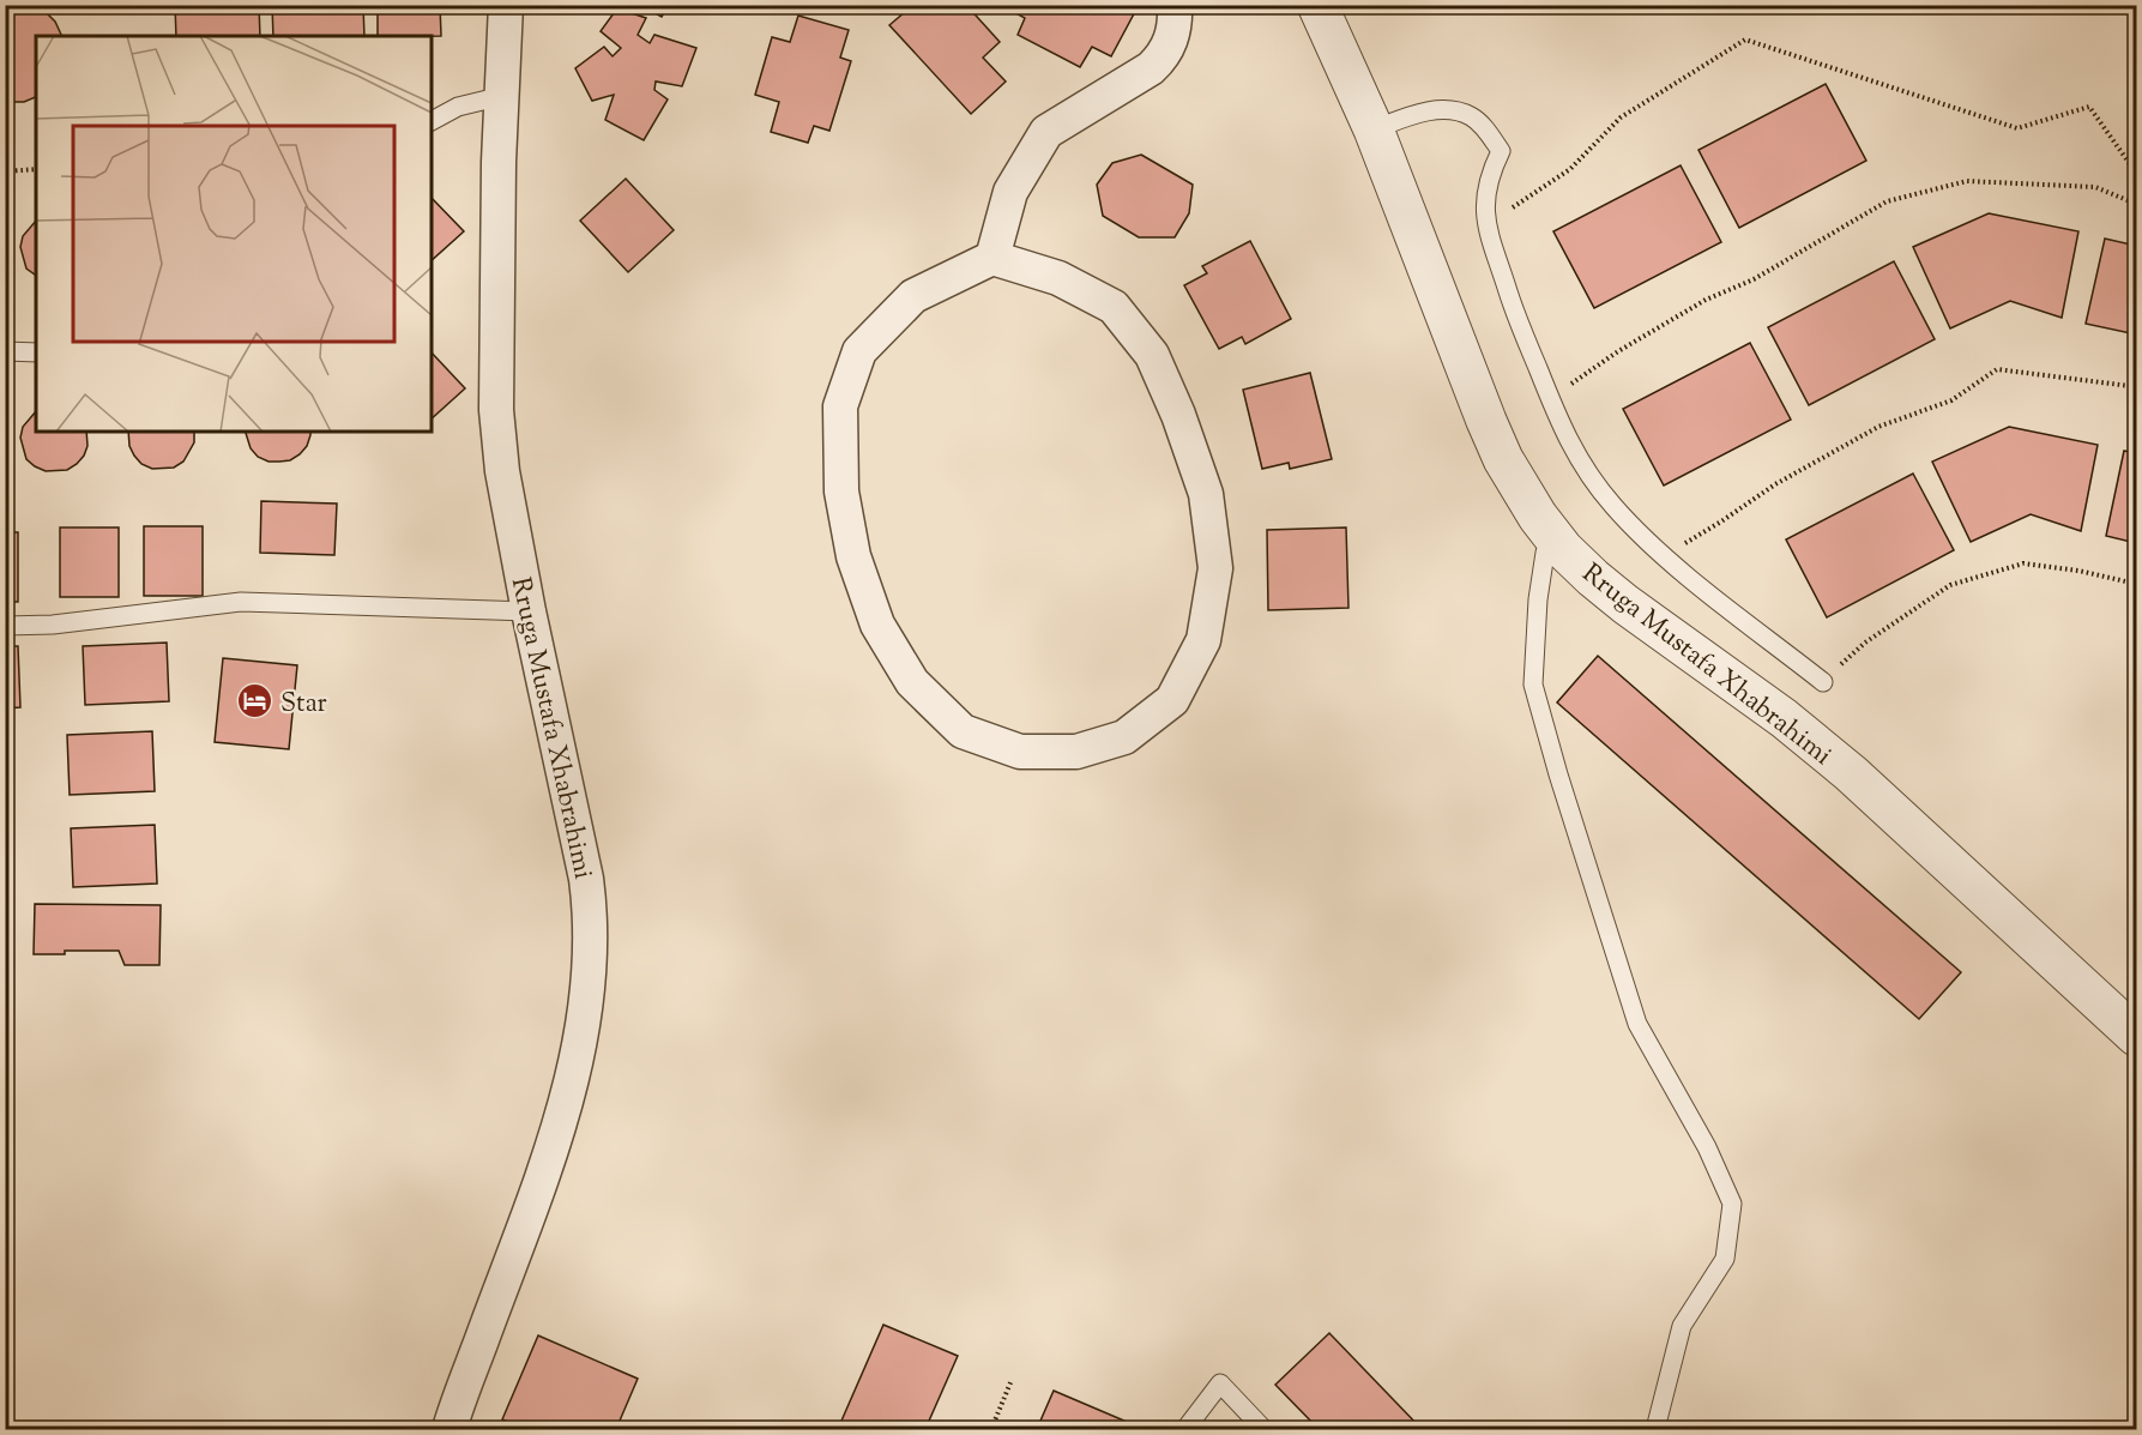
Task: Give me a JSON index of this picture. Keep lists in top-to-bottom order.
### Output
{
  "streets": {
    "street": ["Rruga Mustafa Xhabrahimi"]
  },
  "places": {
    "hotel": ["Star"]
  }
}
